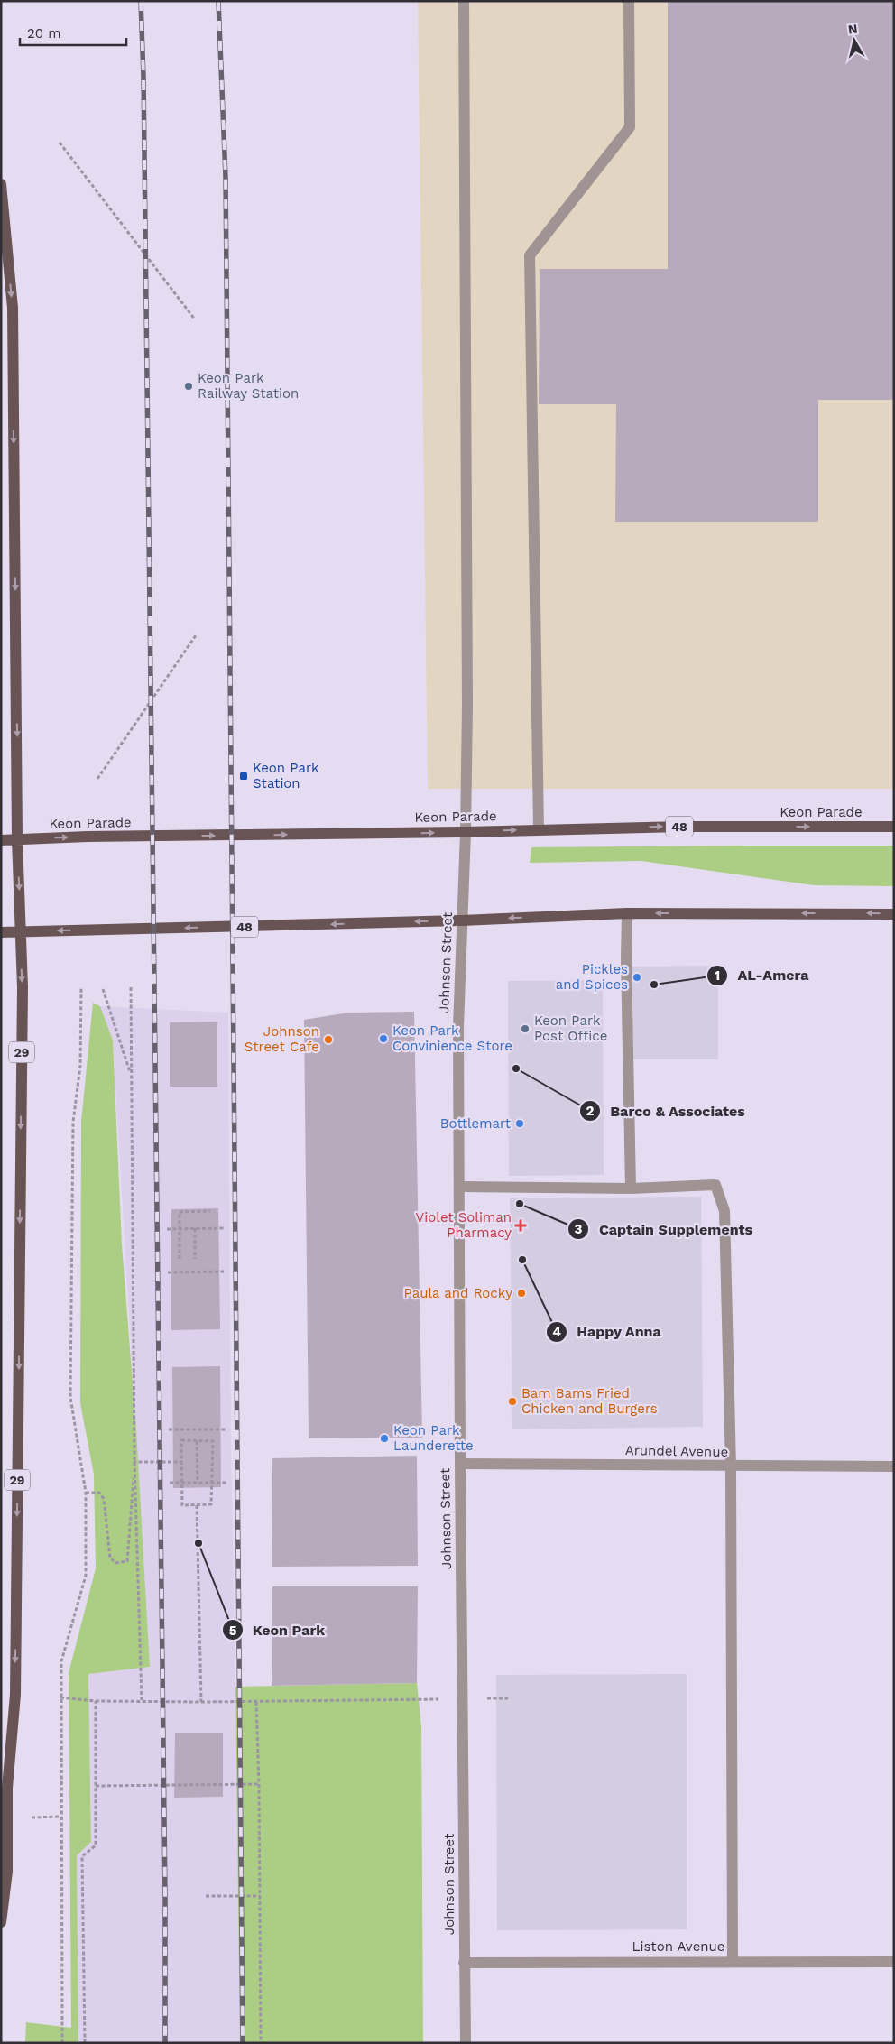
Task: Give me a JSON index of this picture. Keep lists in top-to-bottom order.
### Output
{
  "streets": {
    "main road": ["Keon Parade", "48", "29"],
    "street": ["Johnson Street", "Arundel Avenue", "Liston Avenue"]
  },
  "crossings": [
    ["Keon Parade", "48"],
    ["Keon Parade", "Johnson Street"],
    ["Keon Parade", "29"],
    ["48", "Johnson Street"],
    ["48", "29"],
    ["Johnson Street", "Arundel Avenue"],
    ["Johnson Street", "Liston Avenue"]
  ],
  "places": {
    "other": [
      "Keon Park Railway Station",
      "Pickles and Spices",
      "AL-Amera",
      "Keon Park Post Office",
      "Keon Park Convinience Store",
      "Johnson Street Cafe",
      "Barco & Associates",
      "Bottlemart",
      "Captain Supplements",
      "Happy Anna",
      "Paula and Rocky",
      "Bam Bams Fried Chicken and Burgers",
      "Keon Park Launderette",
      "Keon Park"
    ],
    "transit": ["Keon Park Station"],
    "health": ["Violet Soliman Pharmacy"]
  },
  "scale_bar": "20 m",
  "north": "top"
}
